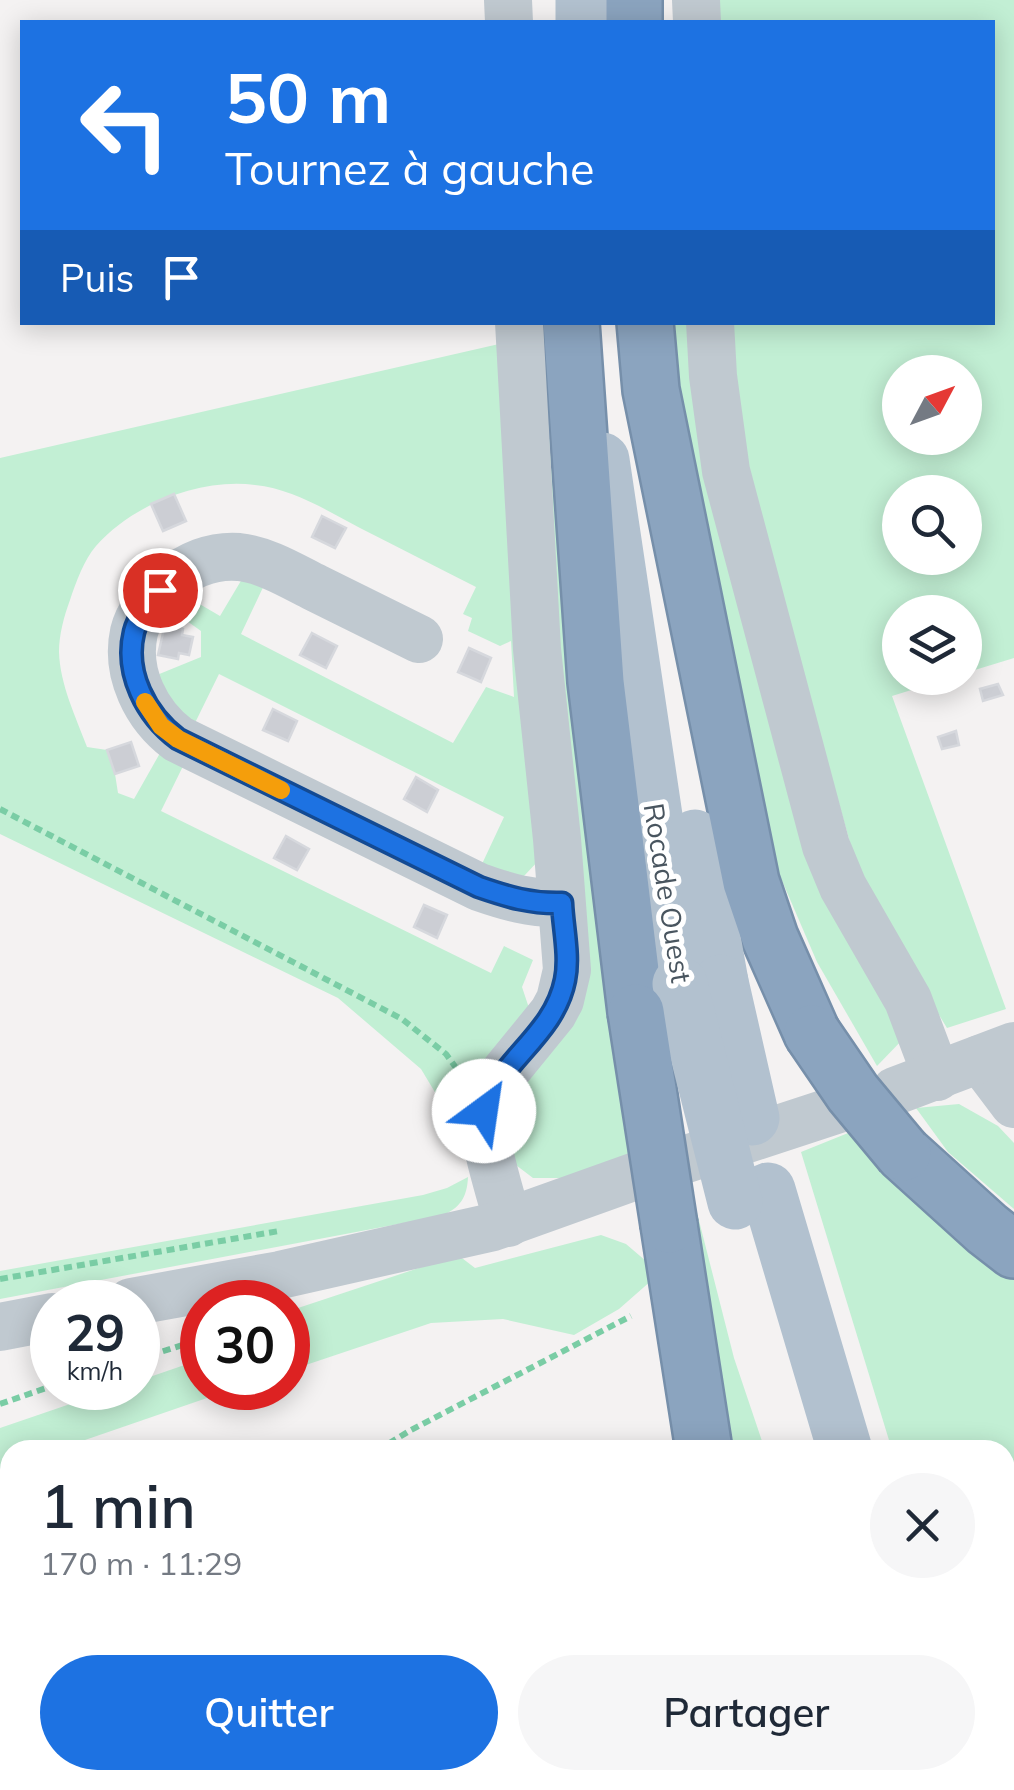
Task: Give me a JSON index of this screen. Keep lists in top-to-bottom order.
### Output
{
  "streets": {
    "main road": ["Rocade Ouest"]
  },
  "north": "top right",
  "page": {
    "turn": ["50 m", "Tournez à gauche"],
    "then": "Puis",
    "speed": "29 km/h",
    "limit": "30",
    "heading": ["1 min", "170 m · 11:29"],
    "buttons": ["Quitter", "Partager"]
  }
}
